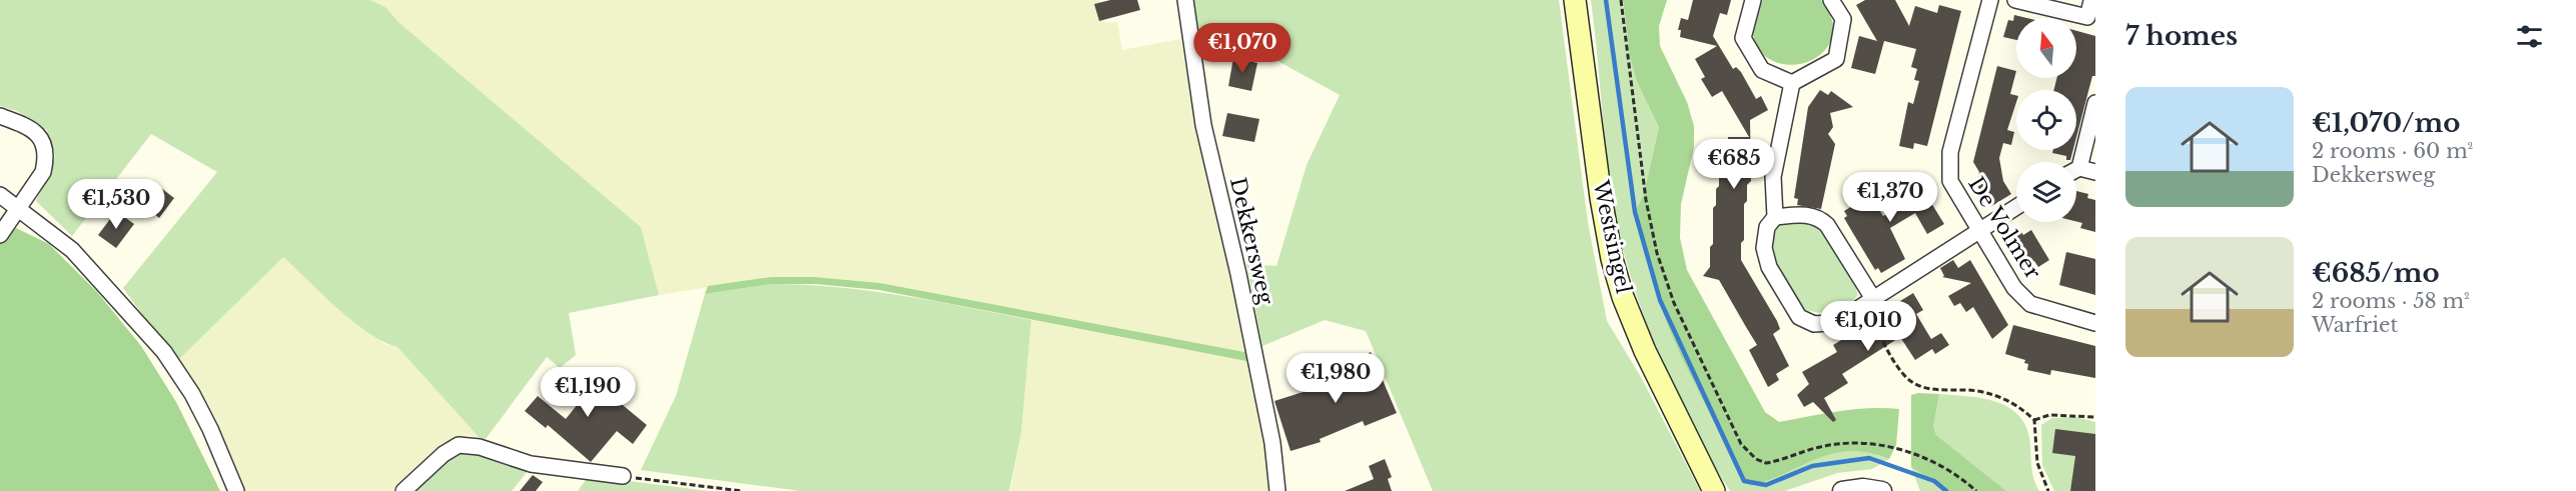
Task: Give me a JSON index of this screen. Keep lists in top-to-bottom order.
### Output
{
  "streets": {
    "main road": ["Westsingel"],
    "street": ["De Volmer", "Dekkersweg"]
  },
  "north": "top",
  "page": {
    "heading": "7 homes",
    "price": [
      "€1,070",
      "€685",
      "€1,370",
      "€1,530",
      "€1,010",
      "€1,980",
      "€1,190"
    ],
    "list": [
      {
        "name": "€1,070/mo",
        "note": "2 rooms · 60 m² · Dekkersweg"
      },
      {
        "name": "€685/mo",
        "note": "2 rooms · 58 m² · Warfriet"
      }
    ]
  }
}
